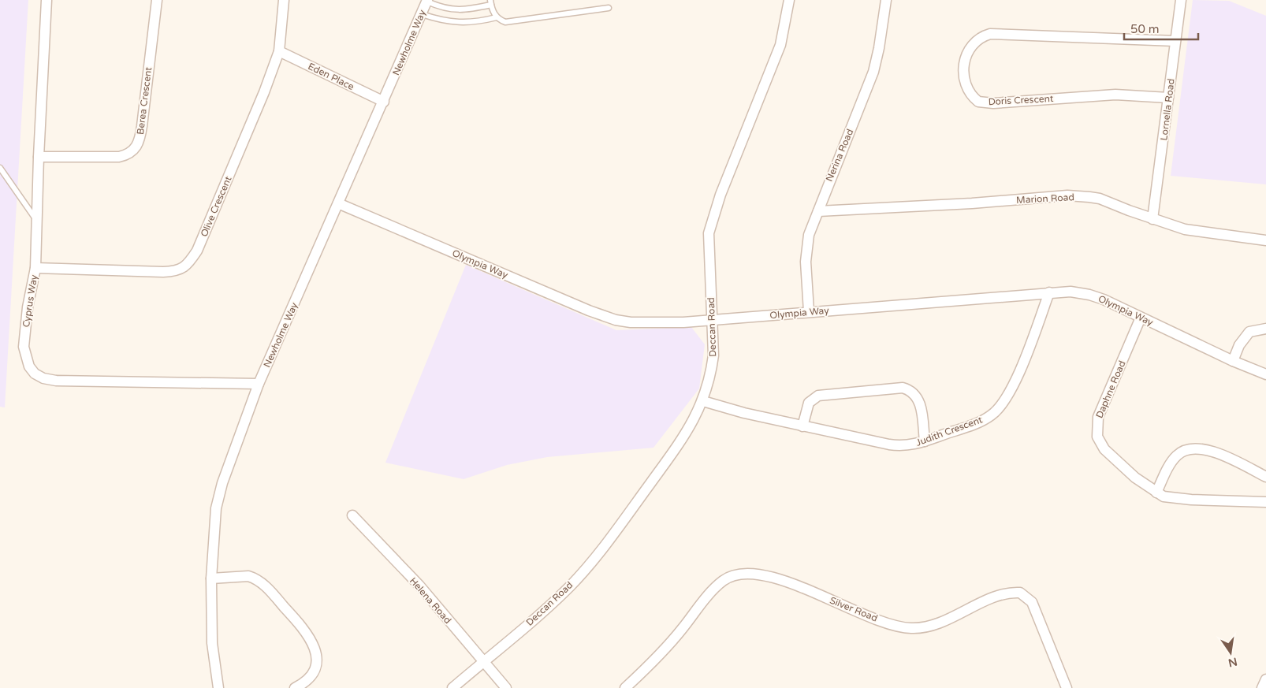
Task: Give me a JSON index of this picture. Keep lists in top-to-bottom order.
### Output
{
  "streets": {
    "street": [
      "Newholme Way",
      "Eden Place",
      "Doris Crescent",
      "Berea Crescent",
      "Lornella Road",
      "Nerina Road",
      "Marion Road",
      "Olive Crescent",
      "Olympia Way",
      "Cyprus Way",
      "Deccan Road",
      "Daphne Road",
      "Judith Crescent",
      "Helena Road",
      "Silver Road"
    ]
  },
  "crossings": [
    ["Newholme Way", "Eden Place"],
    ["Newholme Way", "Olympia Way"],
    ["Newholme Way", "Cyprus Way"],
    ["Eden Place", "Olive Crescent"],
    ["Doris Crescent", "Lornella Road"],
    ["Berea Crescent", "Cyprus Way"],
    ["Lornella Road", "Marion Road"],
    ["Nerina Road", "Marion Road"],
    ["Nerina Road", "Olympia Way"],
    ["Olive Crescent", "Cyprus Way"],
    ["Olympia Way", "Deccan Road"],
    ["Olympia Way", "Daphne Road"],
    ["Olympia Way", "Judith Crescent"],
    ["Deccan Road", "Judith Crescent"],
    ["Deccan Road", "Helena Road"]
  ],
  "scale_bar": "50 m",
  "north": "bottom"
}
